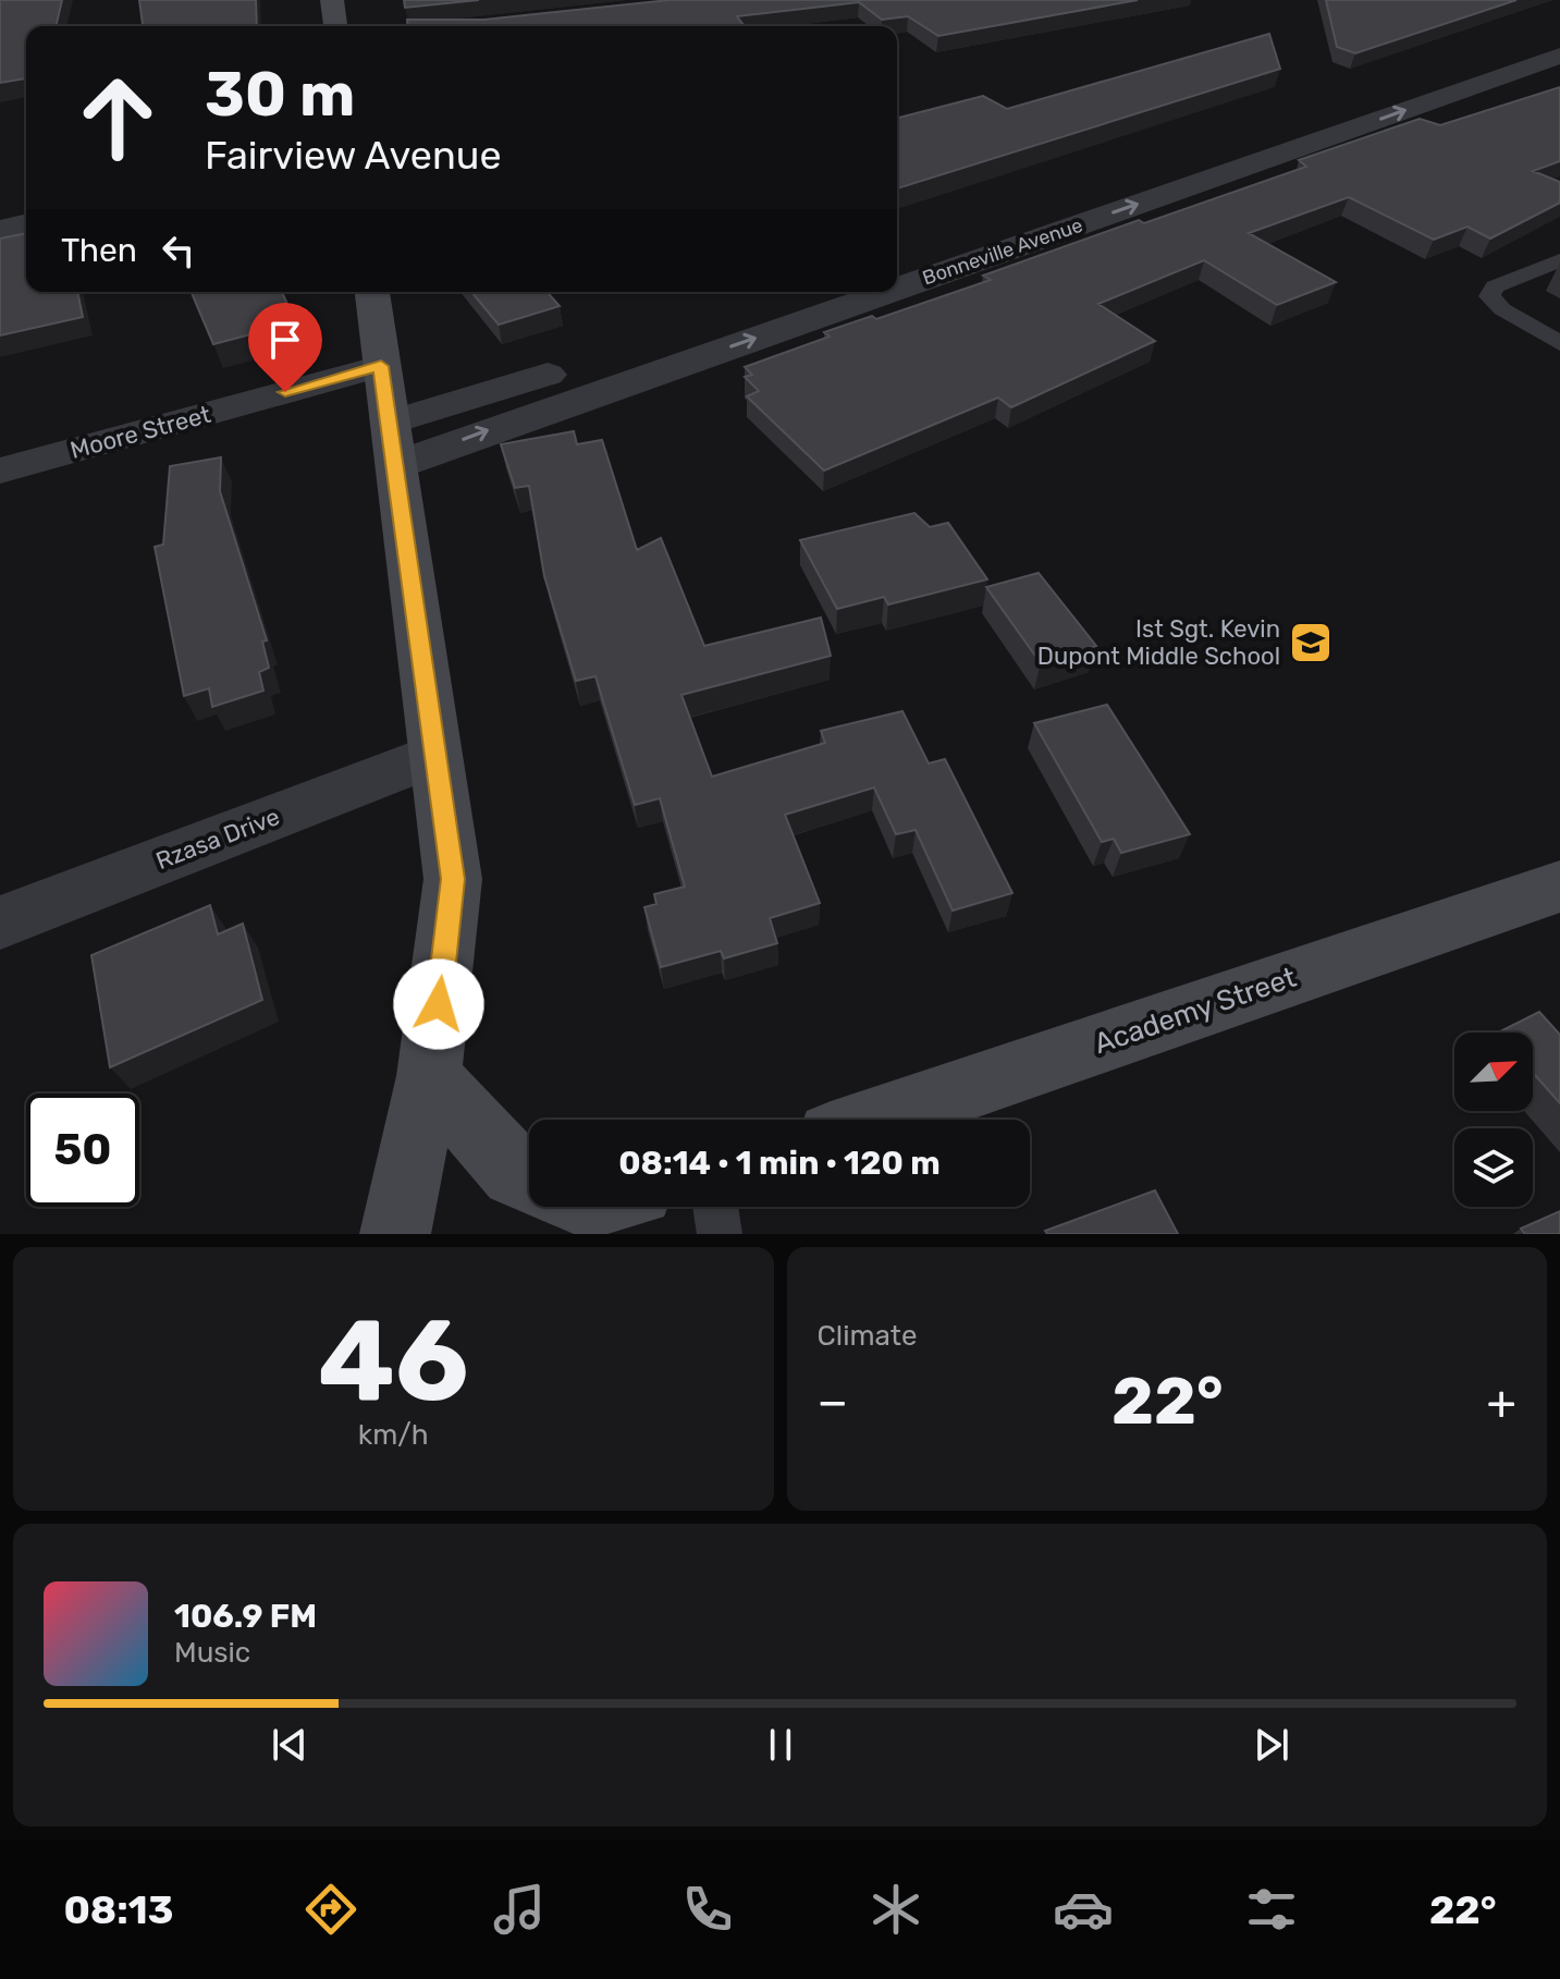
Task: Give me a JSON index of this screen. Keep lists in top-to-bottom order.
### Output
{
  "streets": {
    "main road": ["Academy Street"],
    "street": ["Bonneville Avenue", "Moore Street", "Rzasa Drive"]
  },
  "places": {
    "school or university": ["Ist Sgt. Kevin Dupont Middle School"]
  },
  "north": "top right",
  "page": {
    "turn": ["30 m", "Fairview Avenue"],
    "then": "Then",
    "limit": "50",
    "trip": "08:14 · 1 min · 120 m",
    "tile": [
      ["46", "km/h"],
      "Climate"
    ],
    "heat": ["−", "22°", "+"],
    "song": ["106.9 FM", "Music"],
    "tabs": ["08:13", "22°"]
  }
}
